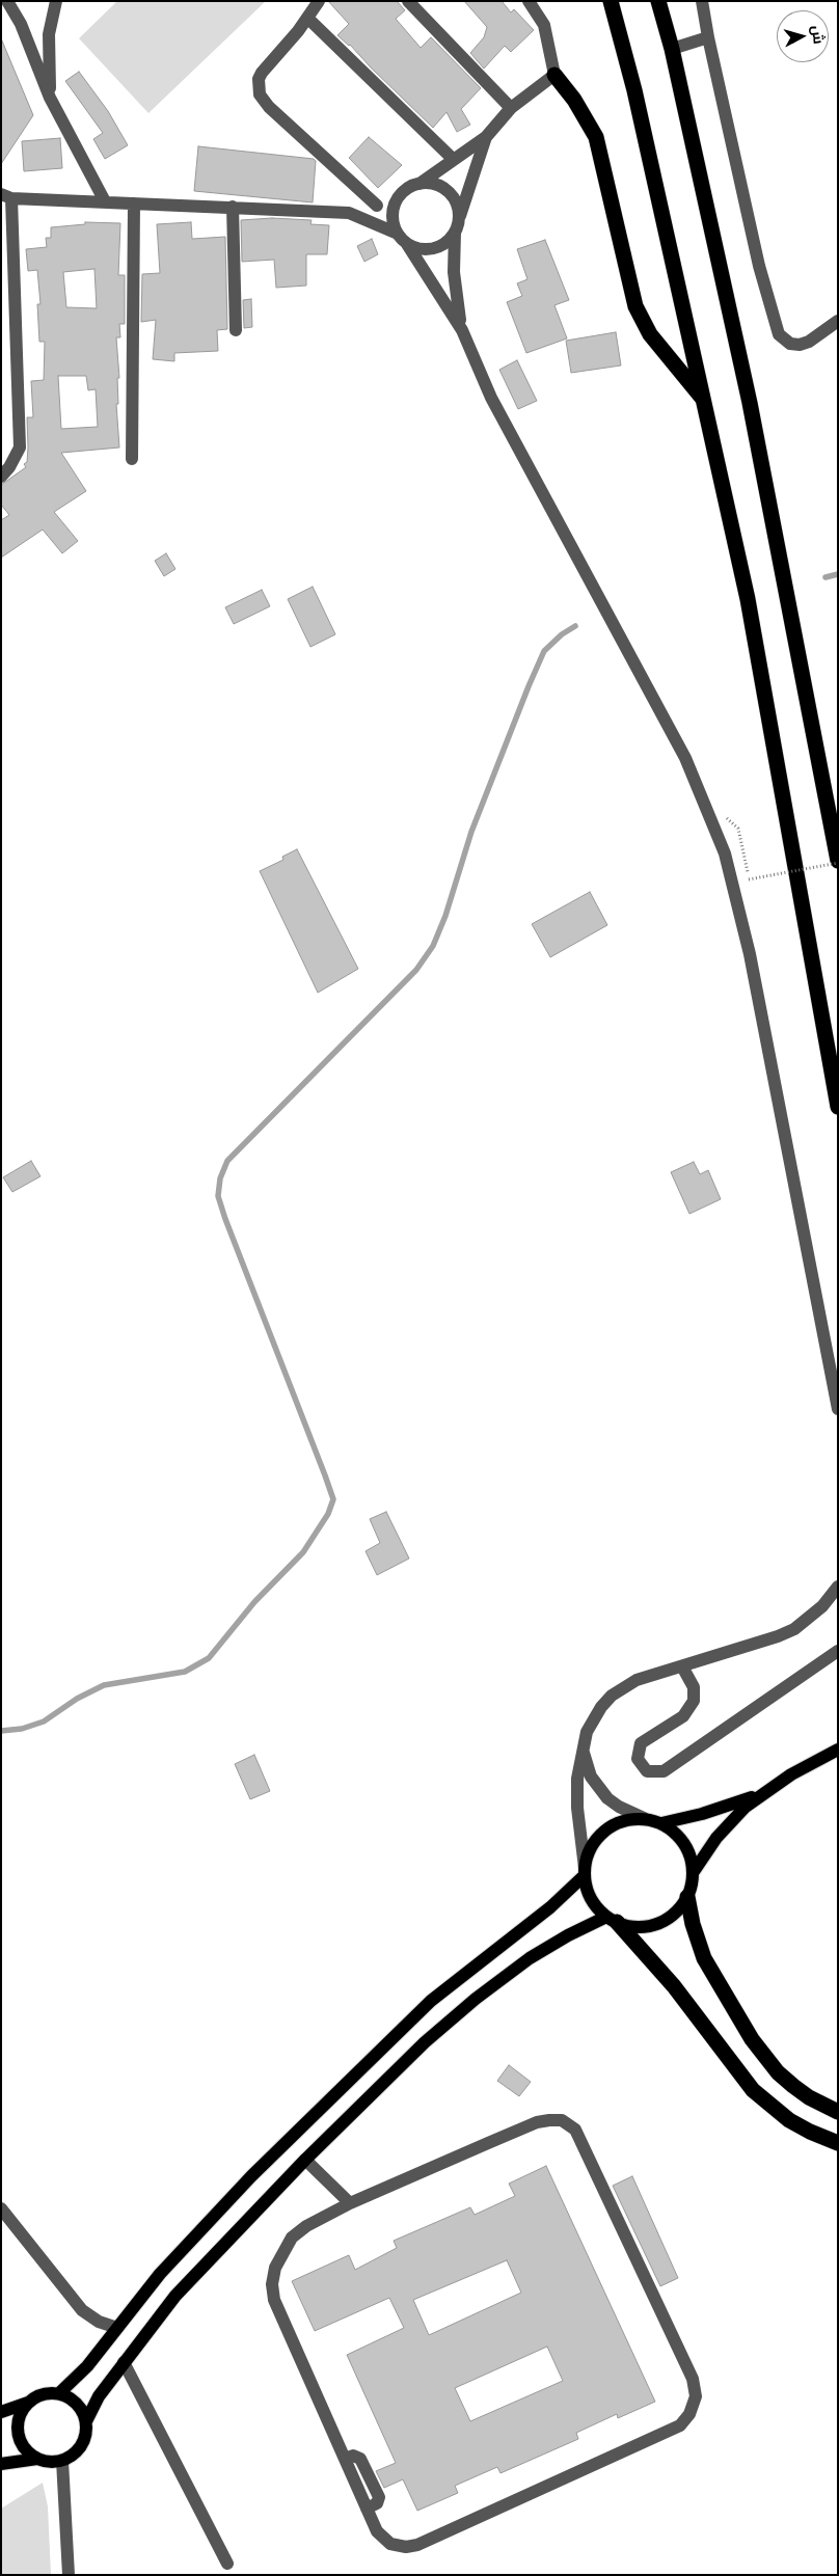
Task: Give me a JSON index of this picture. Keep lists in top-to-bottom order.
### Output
{
  "north": "right"
}
